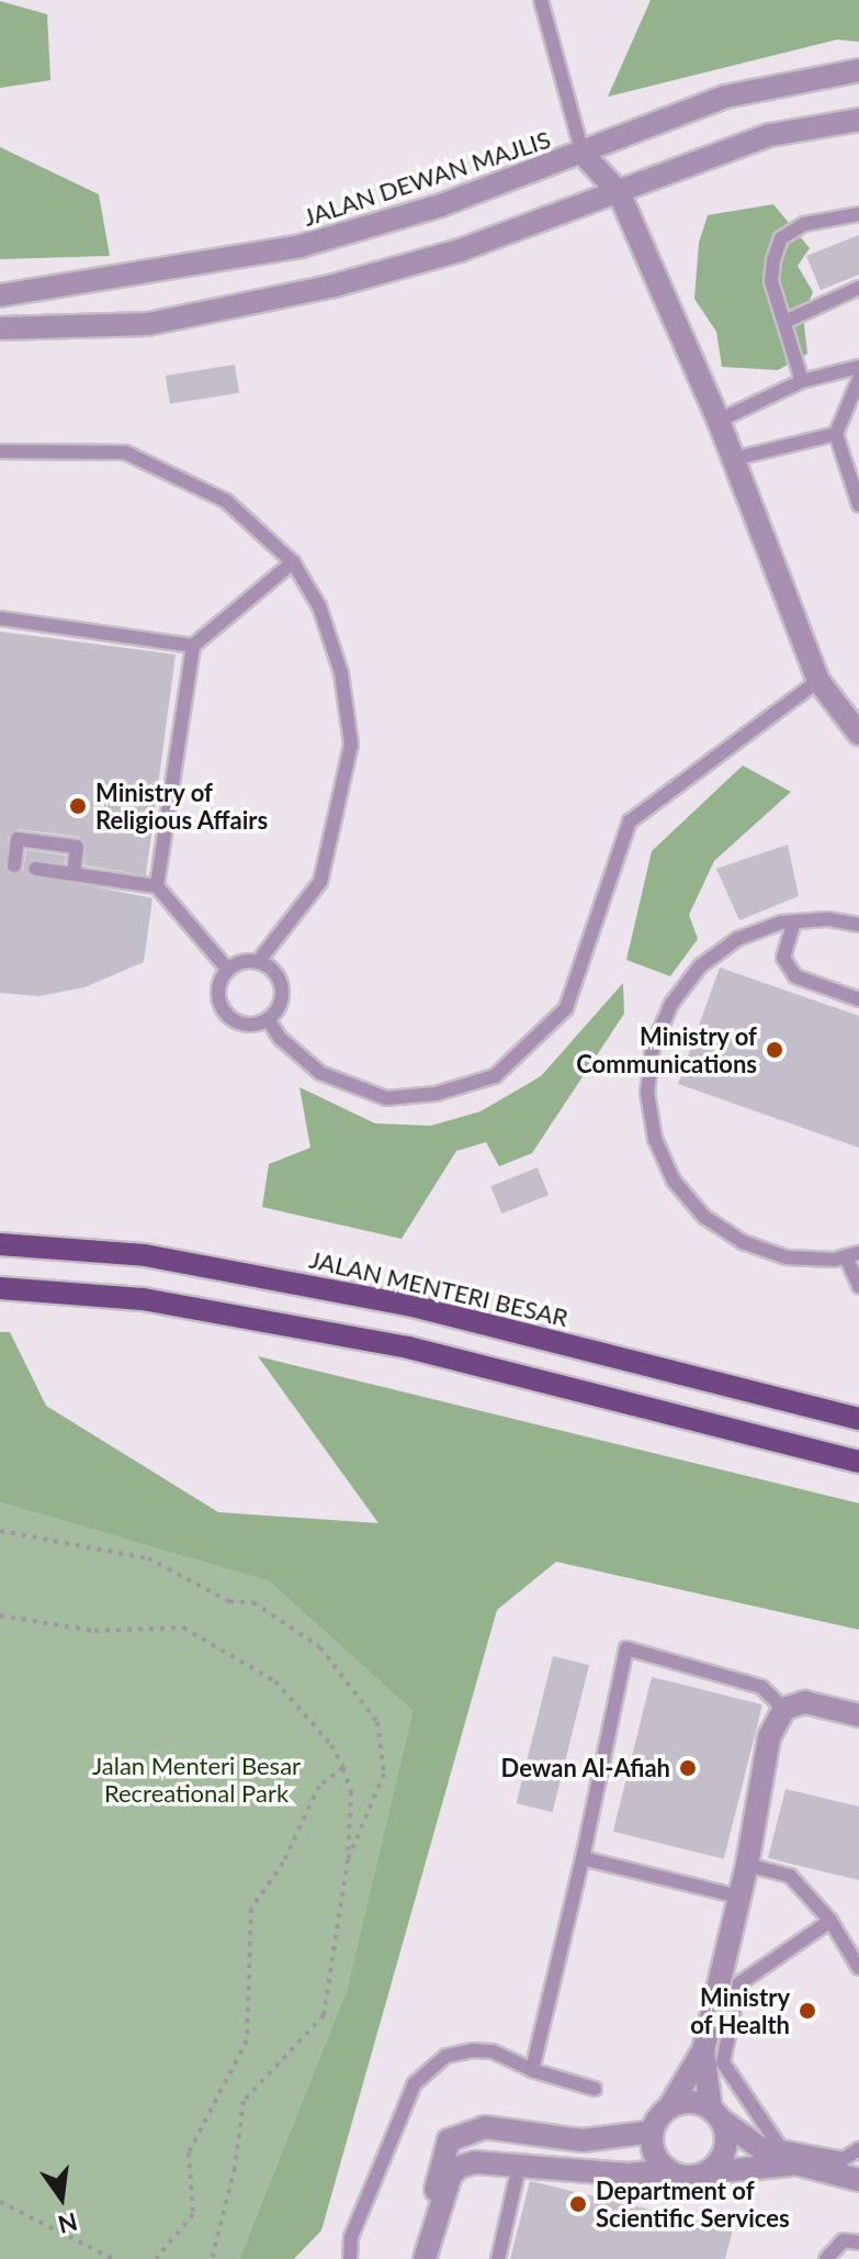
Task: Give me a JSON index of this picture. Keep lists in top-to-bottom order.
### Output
{
  "streets": {
    "main road": ["JALAN MENTERI BESAR"],
    "street": ["JALAN DEWAN MAJLIS"]
  },
  "parks": ["Jalan Menteri Besar Recreational Park"],
  "places": [
    "Ministry of Religious Affairs",
    "Ministry of Communications",
    "Dewan Al-Afiah",
    "Ministry of Health",
    "Department of Scientific Services"
  ],
  "north": "bottom"
}
